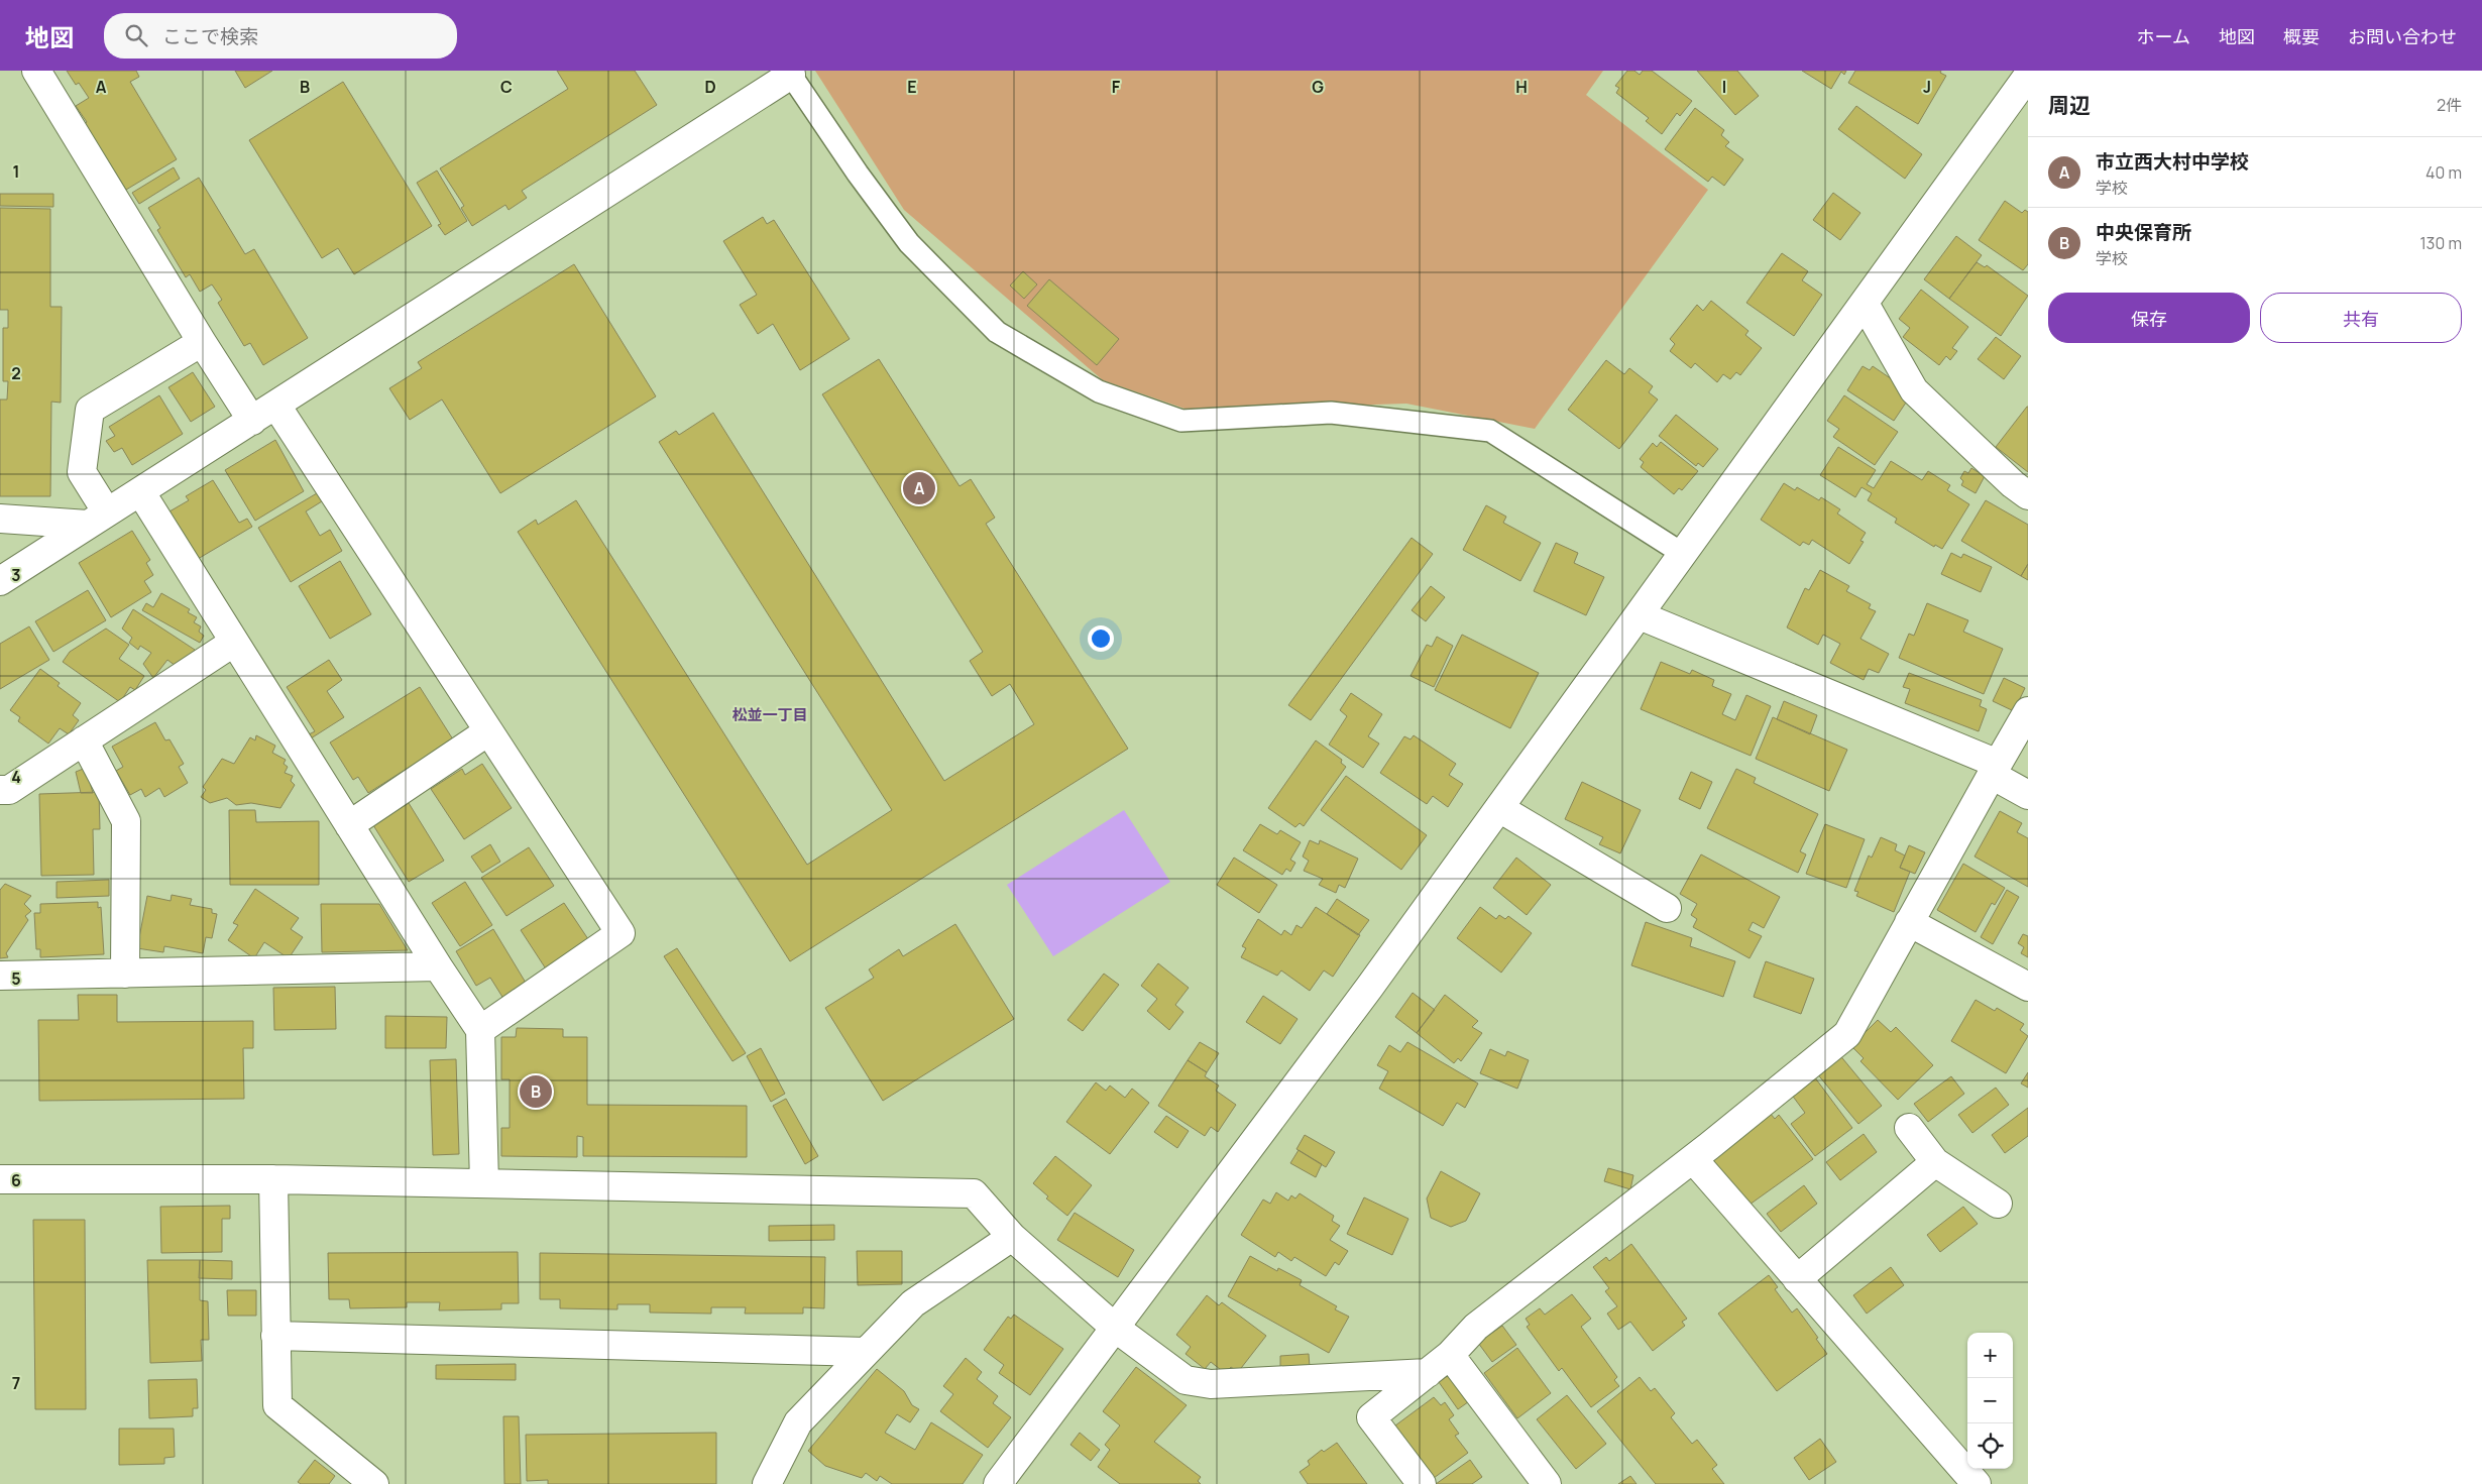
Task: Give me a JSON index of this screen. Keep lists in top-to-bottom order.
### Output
{
  "districts": ["松並一丁目"],
  "page": {
    "header": "地図",
    "search": "ここで検索",
    "nav": [
      "ホーム",
      "地図",
      "概要",
      "お問い合わせ"
    ],
    "heading": ["周辺", "2件"],
    "list": [
      {
        "mark": "A",
        "name": "市立西大村中学校",
        "note": "学校",
        "value": "40 m"
      },
      {
        "mark": "B",
        "name": "中央保育所",
        "note": "学校",
        "value": "130 m"
      }
    ],
    "buttons": ["保存", "共有"],
    "pins": ["A", "B"],
    "map_buttons": ["+", "−"]
  },
  "grid": {
    "columns": [
      "A",
      "B",
      "C",
      "D",
      "E",
      "F",
      "G",
      "H",
      "I",
      "J"
    ],
    "rows": [
      "1",
      "2",
      "3",
      "4",
      "5",
      "6",
      "7"
    ]
  }
}
